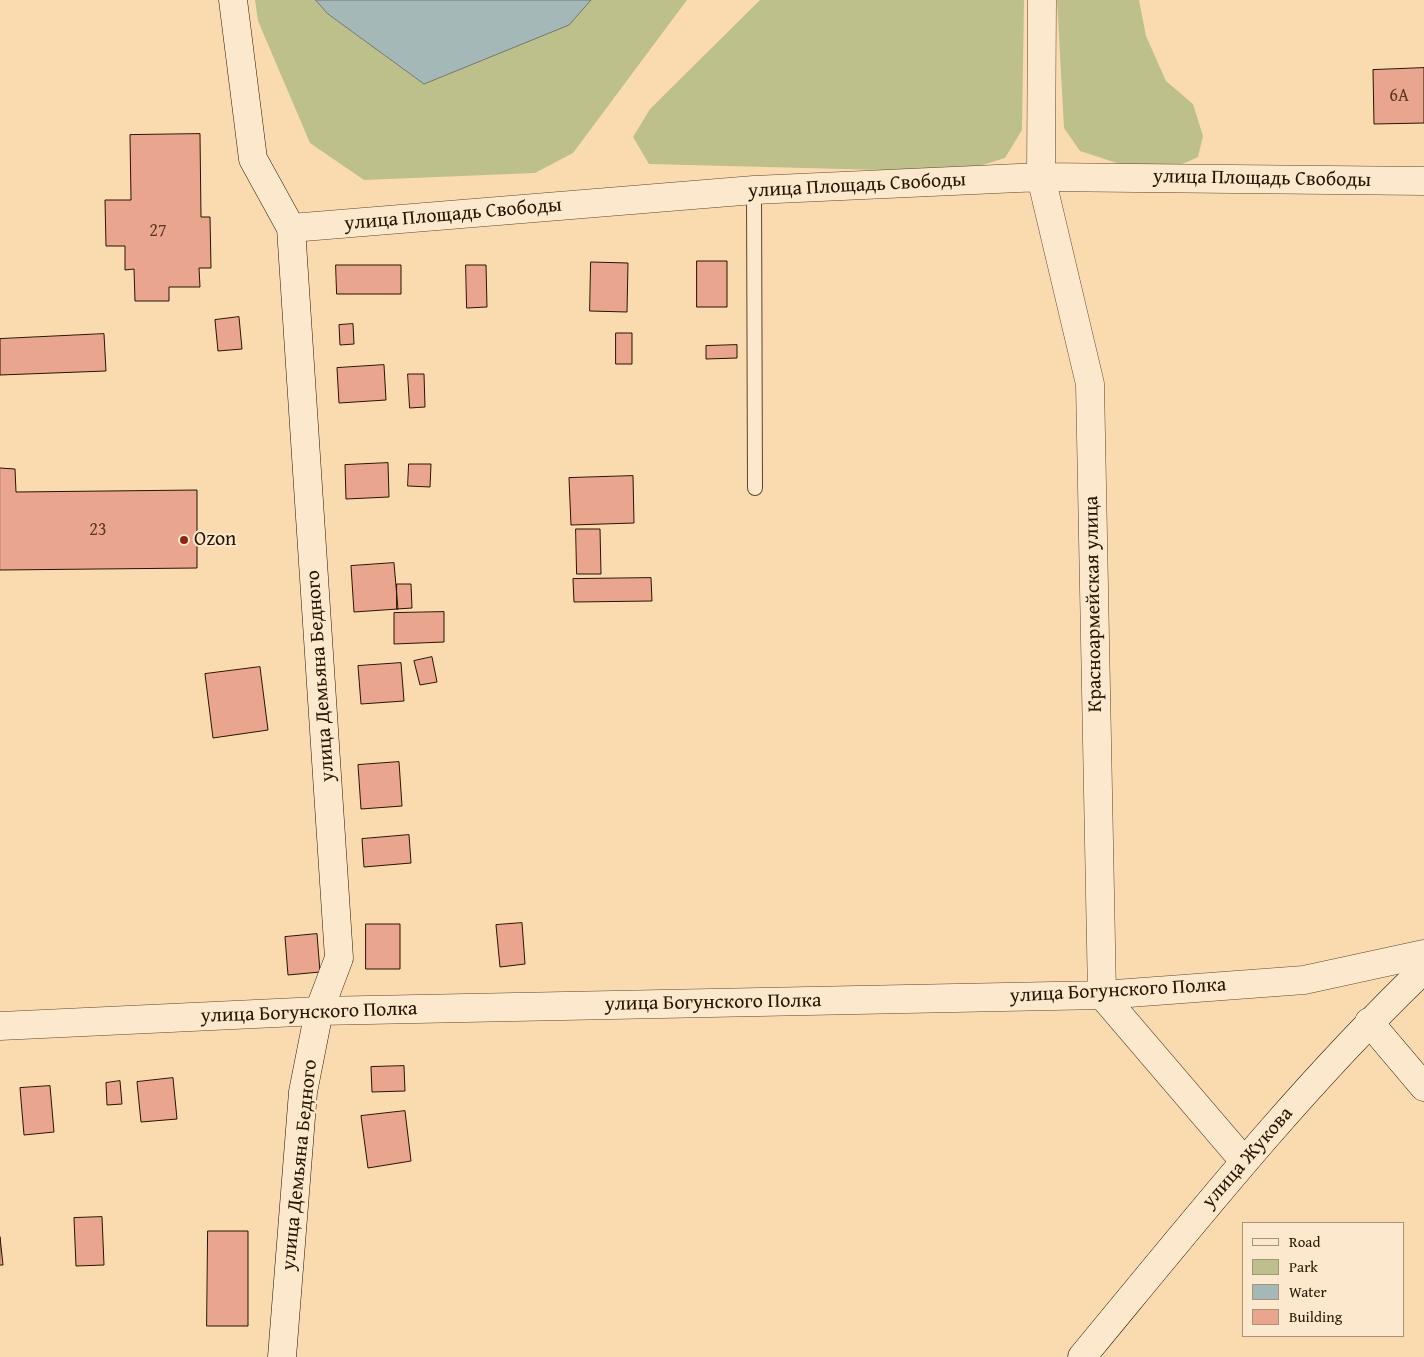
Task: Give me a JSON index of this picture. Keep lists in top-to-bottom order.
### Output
{
  "streets": {
    "street": [
      "улица Площадь Свободы",
      "Красноармейская улица",
      "улица Демьяна Бедного",
      "улица Богунского Полка",
      "улица Жукова"
    ]
  },
  "crossings": [
    ["улица Площадь Свободы", "Красноармейская улица"],
    ["улица Площадь Свободы", "улица Демьяна Бедного"],
    ["Красноармейская улица", "улица Богунского Полка"],
    ["улица Демьяна Бедного", "улица Богунского Полка"]
  ],
  "places": ["Ozon"],
  "house_numbers": ["6А", "27", "23"],
  "legend": [
    "Road",
    "Park",
    "Water",
    "Building"
  ]
}
